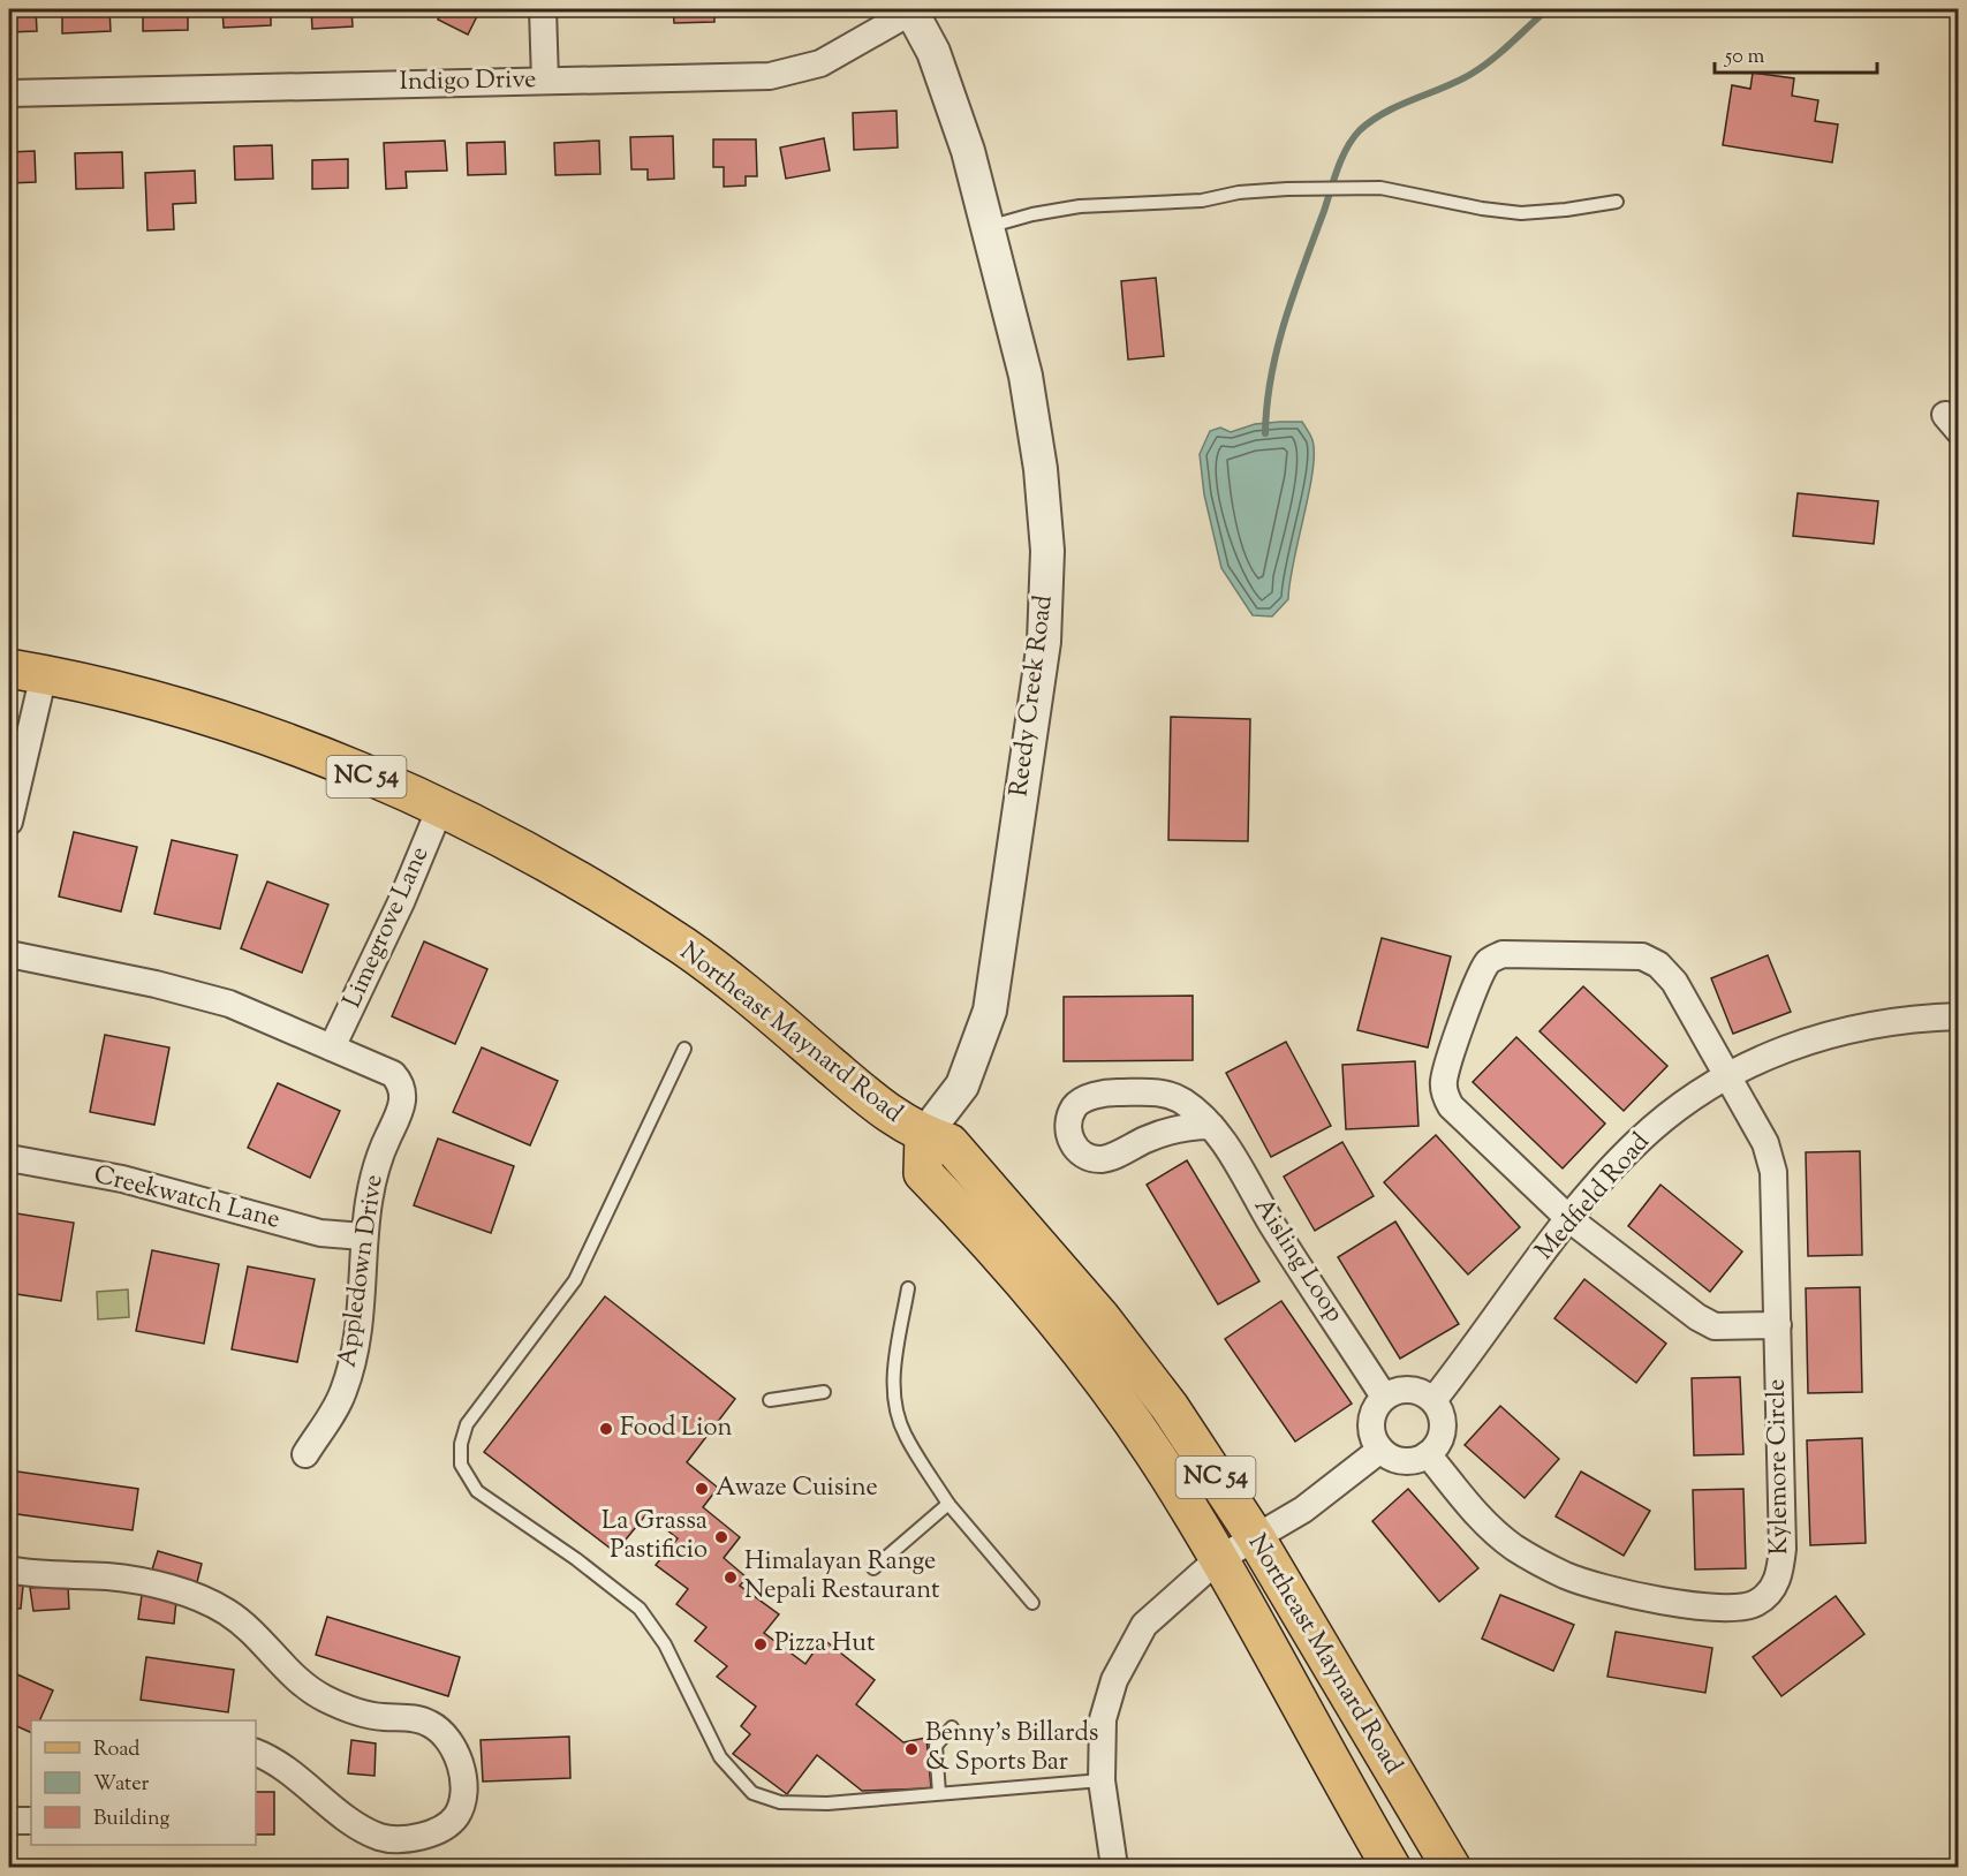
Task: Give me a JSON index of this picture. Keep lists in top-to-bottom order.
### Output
{
  "streets": {
    "main road": ["NC 54", "Northeast Maynard Road"],
    "street": [
      "Indigo Drive",
      "Reedy Creek Road",
      "Limegrove Lane",
      "Medfield Road",
      "Creekwatch Lane",
      "Aisling Loop",
      "Appledown Drive",
      "Kylemore Circle"
    ]
  },
  "crossings": [
    ["Indigo Drive", "Reedy Creek Road"],
    ["Reedy Creek Road", "Northeast Maynard Road"],
    ["Limegrove Lane", "Northeast Maynard Road"],
    ["Limegrove Lane", "Appledown Drive"],
    ["Medfield Road", "Aisling Loop"],
    ["Medfield Road", "Kylemore Circle"],
    ["Creekwatch Lane", "Appledown Drive"],
    ["Aisling Loop", "Kylemore Circle"]
  ],
  "places": [
    "Food Lion",
    "Awaze Cuisine",
    "La Grassa Pastificio",
    "Himalayan Range Nepali Restaurant",
    "Pizza Hut",
    "Benny's Billards & Sports Bar"
  ],
  "legend": ["Road", "Water", "Building"],
  "scale_bar": "50 m"
}
